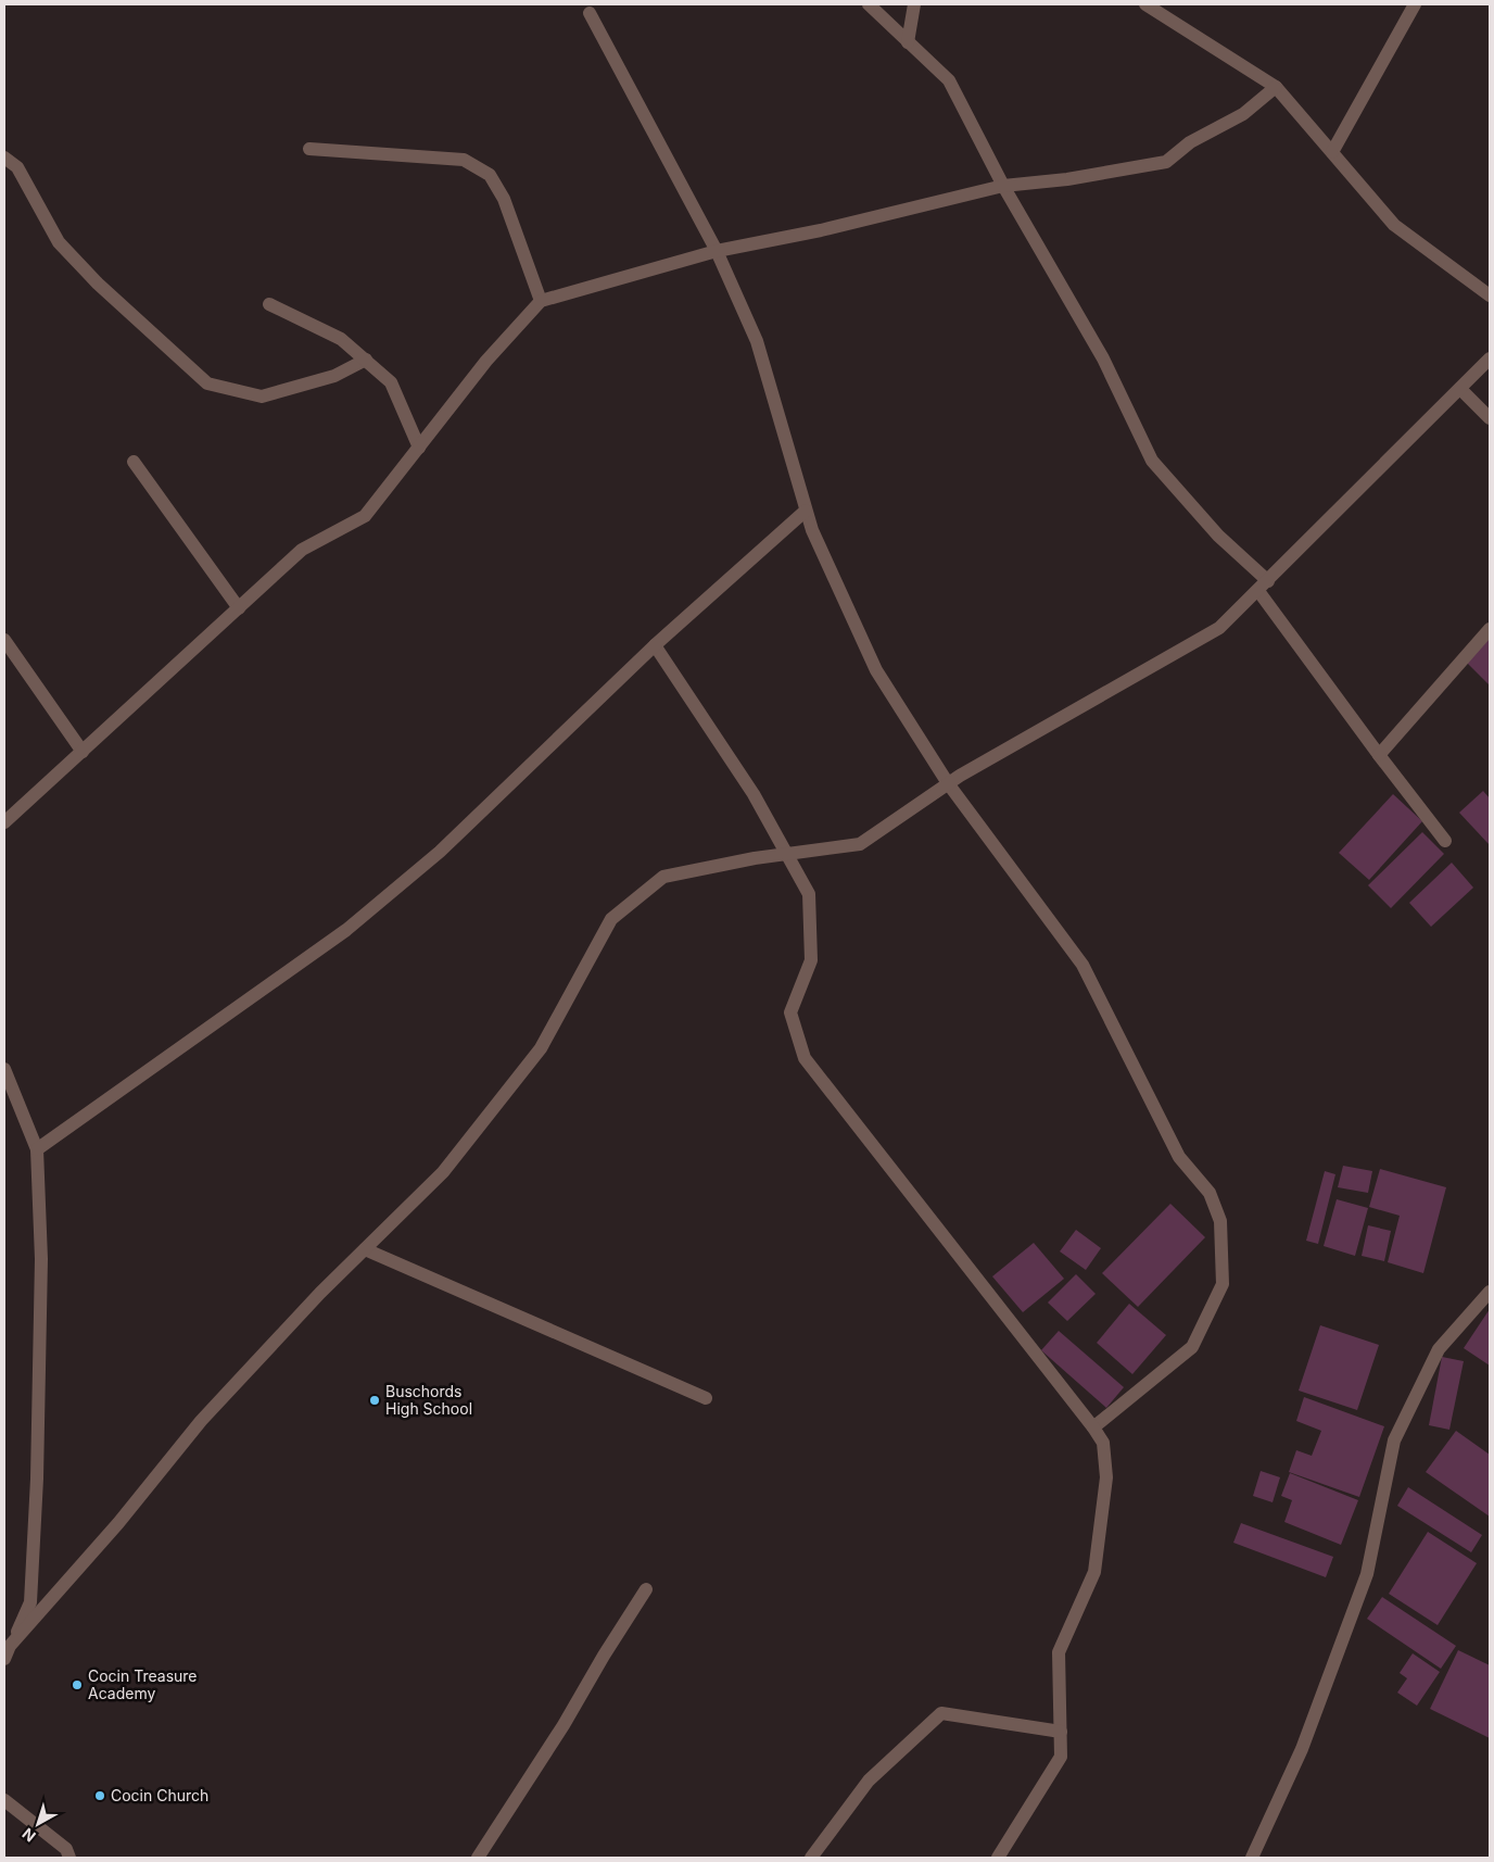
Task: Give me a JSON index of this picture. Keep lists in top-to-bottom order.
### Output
{
  "places": ["Buschords High School", "Cocin Treasure Academy", "Cocin Church"],
  "north": "bottom left"
}
